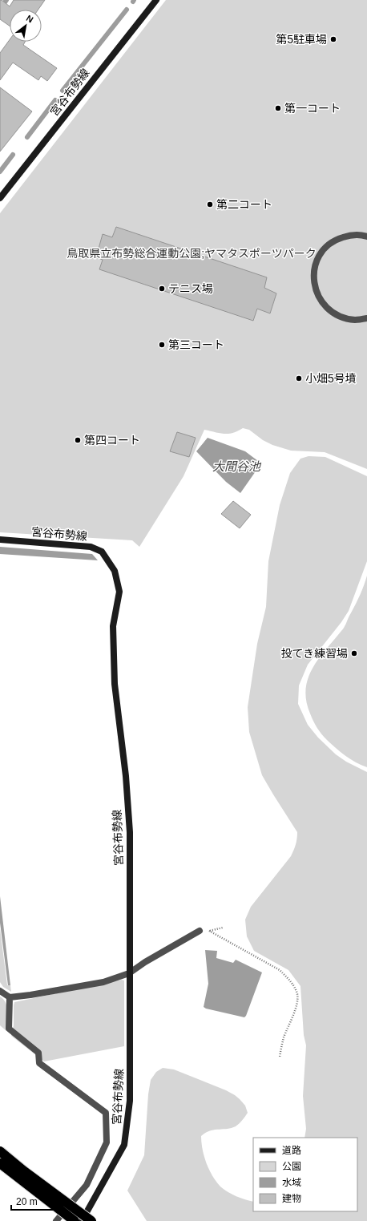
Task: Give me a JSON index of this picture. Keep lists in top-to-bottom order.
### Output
{
  "streets": {
    "street": ["宮谷布勢線"]
  },
  "water": ["大間谷池"],
  "parks": ["鳥取県立布勢総合運動公園;ヤマタスポーツパーク"],
  "places": [
    "第5駐車場",
    "第一コート",
    "第二コート",
    "テニス場",
    "第三コート",
    "小畑5号墳",
    "第四コート",
    "投てき練習場"
  ],
  "legend": [
    "道路",
    "公園",
    "水域",
    "建物"
  ],
  "scale_bar": "20 m",
  "north": "top right"
}
